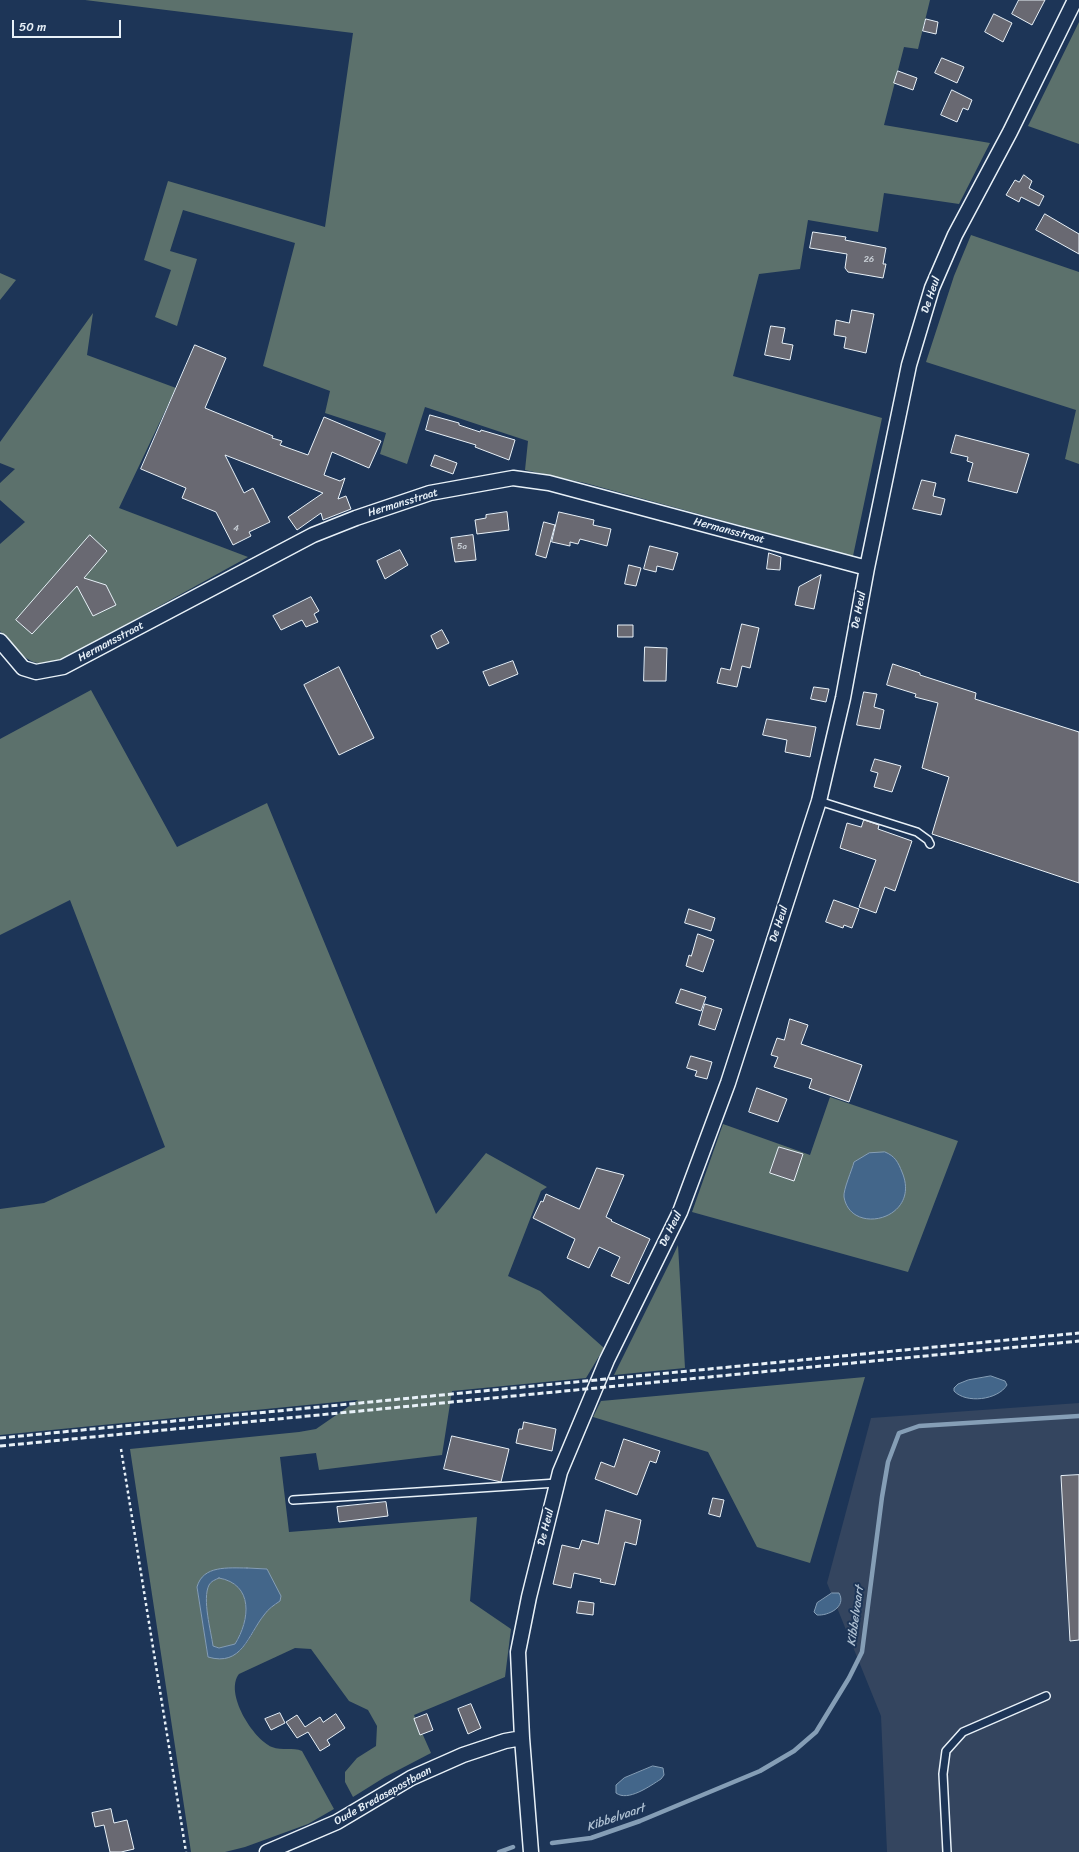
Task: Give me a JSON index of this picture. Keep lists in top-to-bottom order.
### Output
{
  "streets": {
    "street": ["De Heul", "Hermansstraat", "Oude Bredasepostbaan"]
  },
  "crossings": [
    ["De Heul", "Hermansstraat"],
    ["De Heul", "Oude Bredasepostbaan"]
  ],
  "water": ["Kibbelvaart"],
  "house_numbers": ["26", "4", "5a"],
  "scale_bar": "50 m"
}
